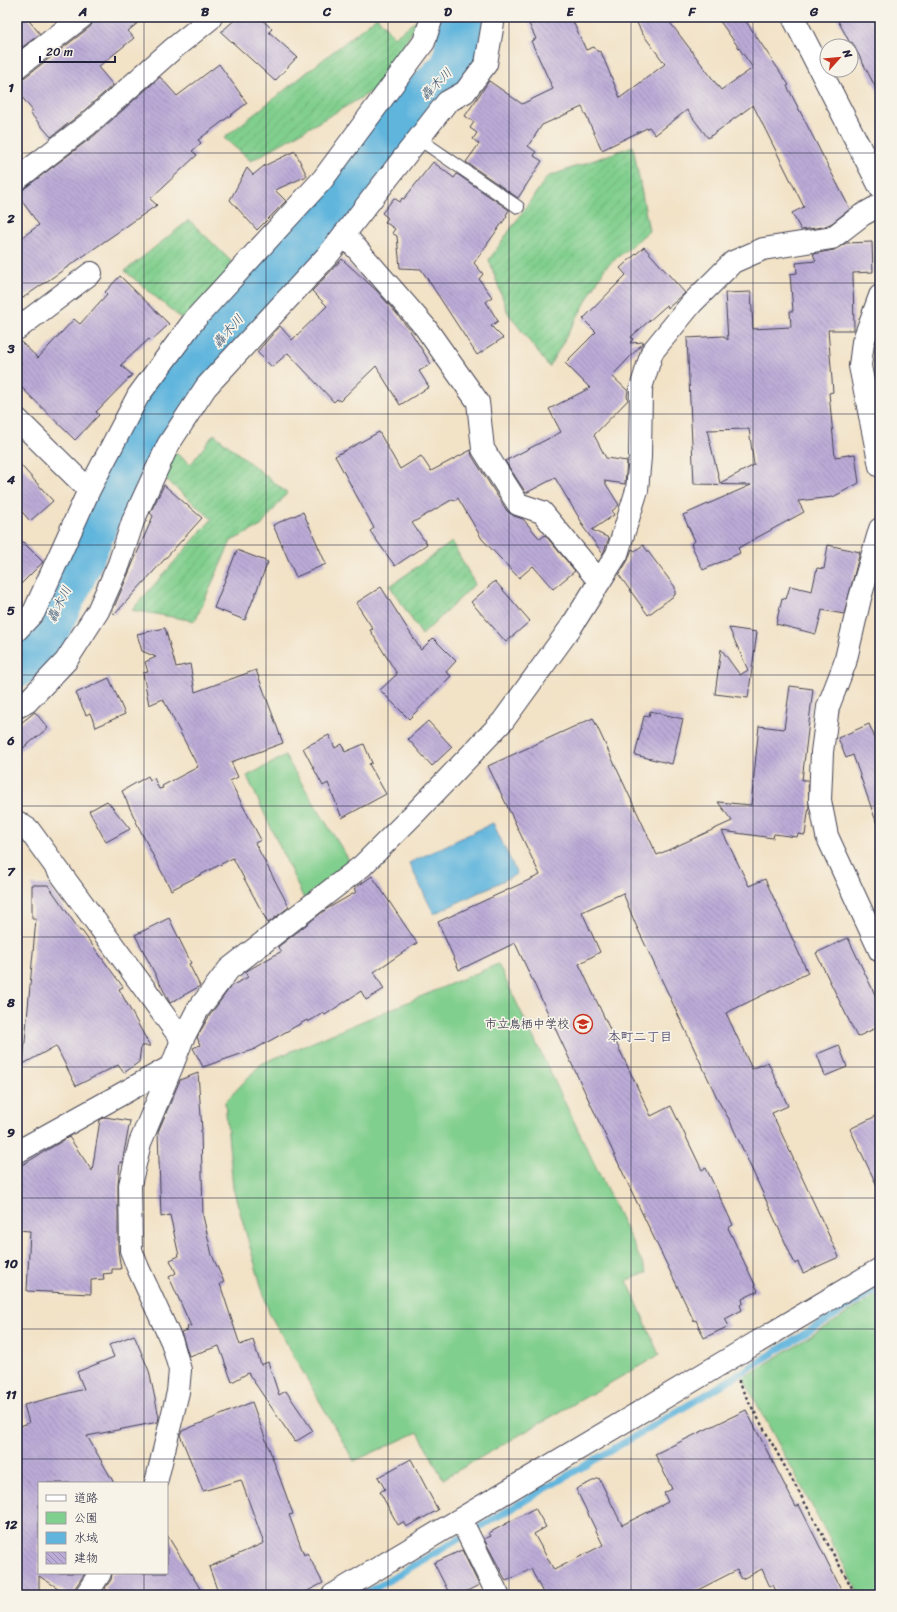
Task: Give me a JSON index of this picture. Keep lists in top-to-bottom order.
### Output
{
  "districts": ["本町二丁目"],
  "water": ["轟木川"],
  "places": {
    "school or university": ["市立鳥栖中学校"]
  },
  "legend": [
    "道路",
    "公園",
    "水域",
    "建物"
  ],
  "scale_bar": "20 m",
  "north": "top right",
  "grid": {
    "columns": [
      "A",
      "B",
      "C",
      "D",
      "E",
      "F",
      "G"
    ],
    "rows": [
      "1",
      "2",
      "3",
      "4",
      "5",
      "6",
      "7",
      "8",
      "9",
      "10",
      "11",
      "12"
    ]
  }
}
